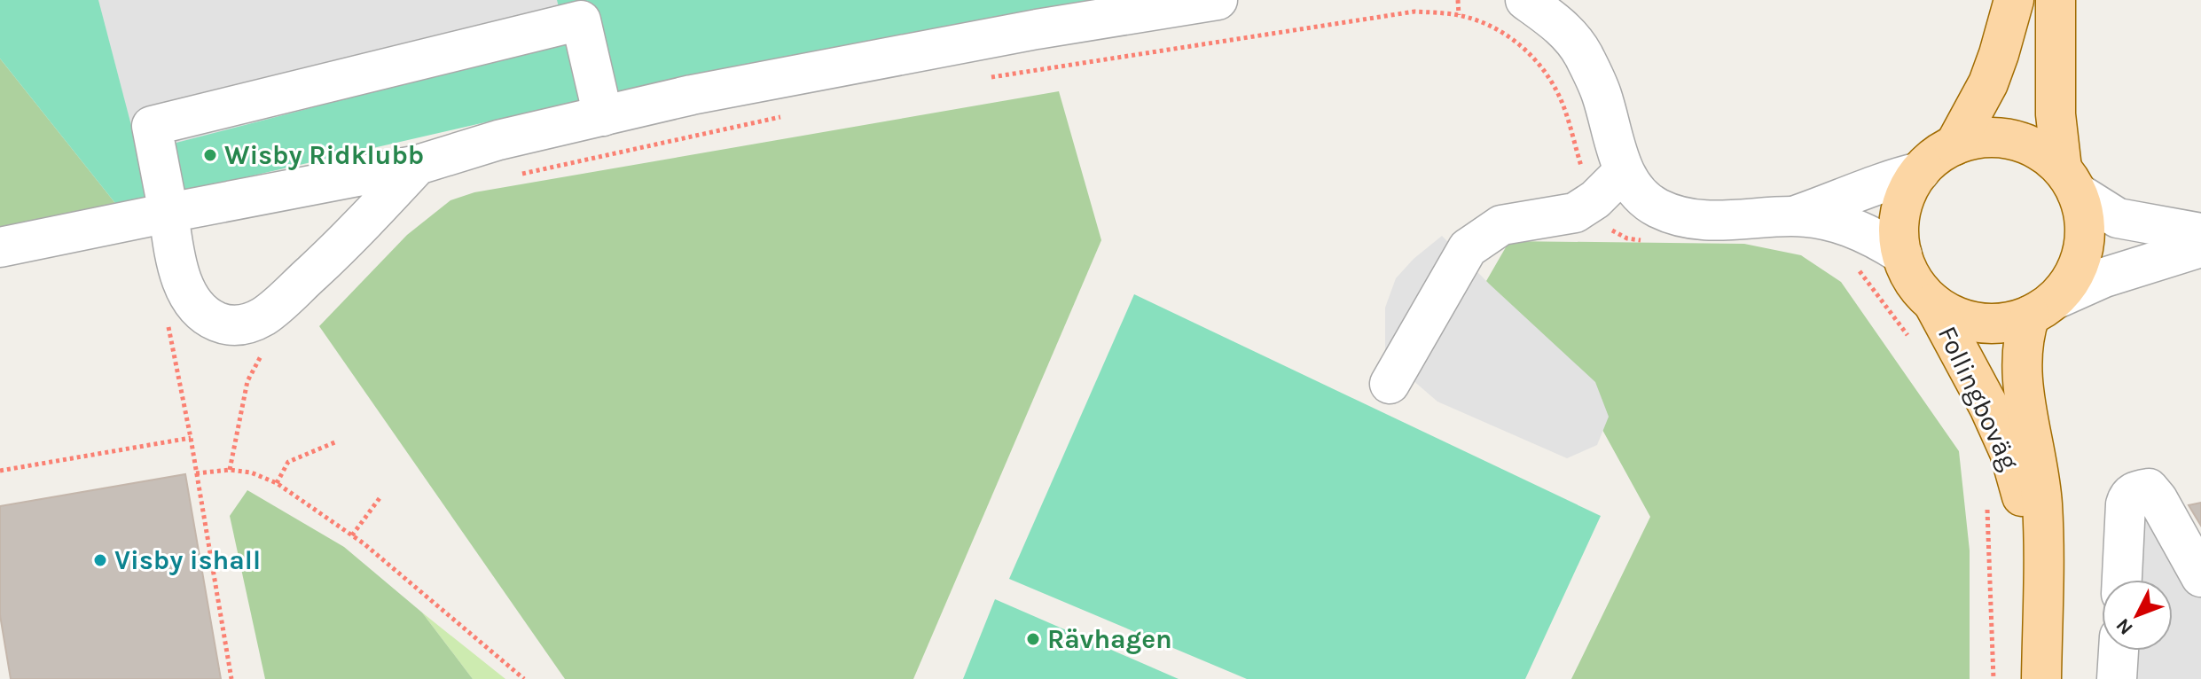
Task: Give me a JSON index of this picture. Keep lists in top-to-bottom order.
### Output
{
  "streets": {
    "main road": ["Follingboväg"]
  },
  "places": ["Wisby Ridklubb", "Visby ishall", "Rävhagen"],
  "north": "bottom left"
}
